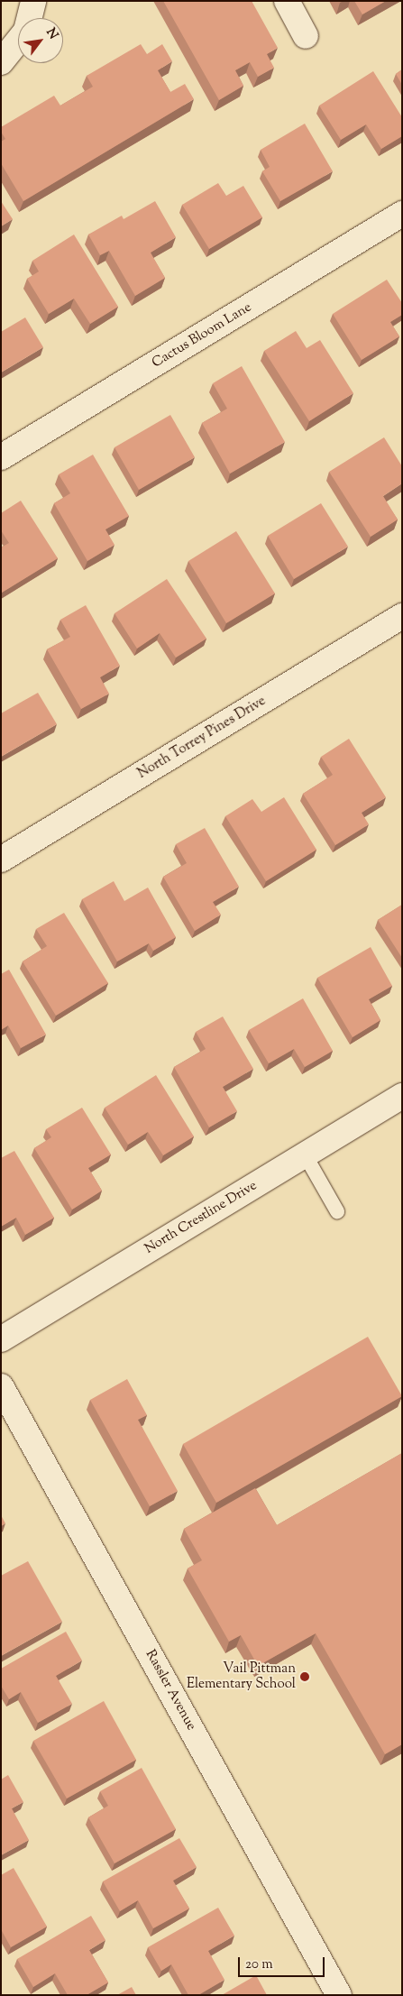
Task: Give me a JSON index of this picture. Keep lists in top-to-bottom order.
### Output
{
  "streets": {
    "street": [
      "Cactus Bloom Lane",
      "North Torrey Pines Drive",
      "North Crestline Drive",
      "Rassler Avenue"
    ]
  },
  "places": ["Vail Pittman Elementary School"],
  "scale_bar": "20 m",
  "north": "top right"
}
